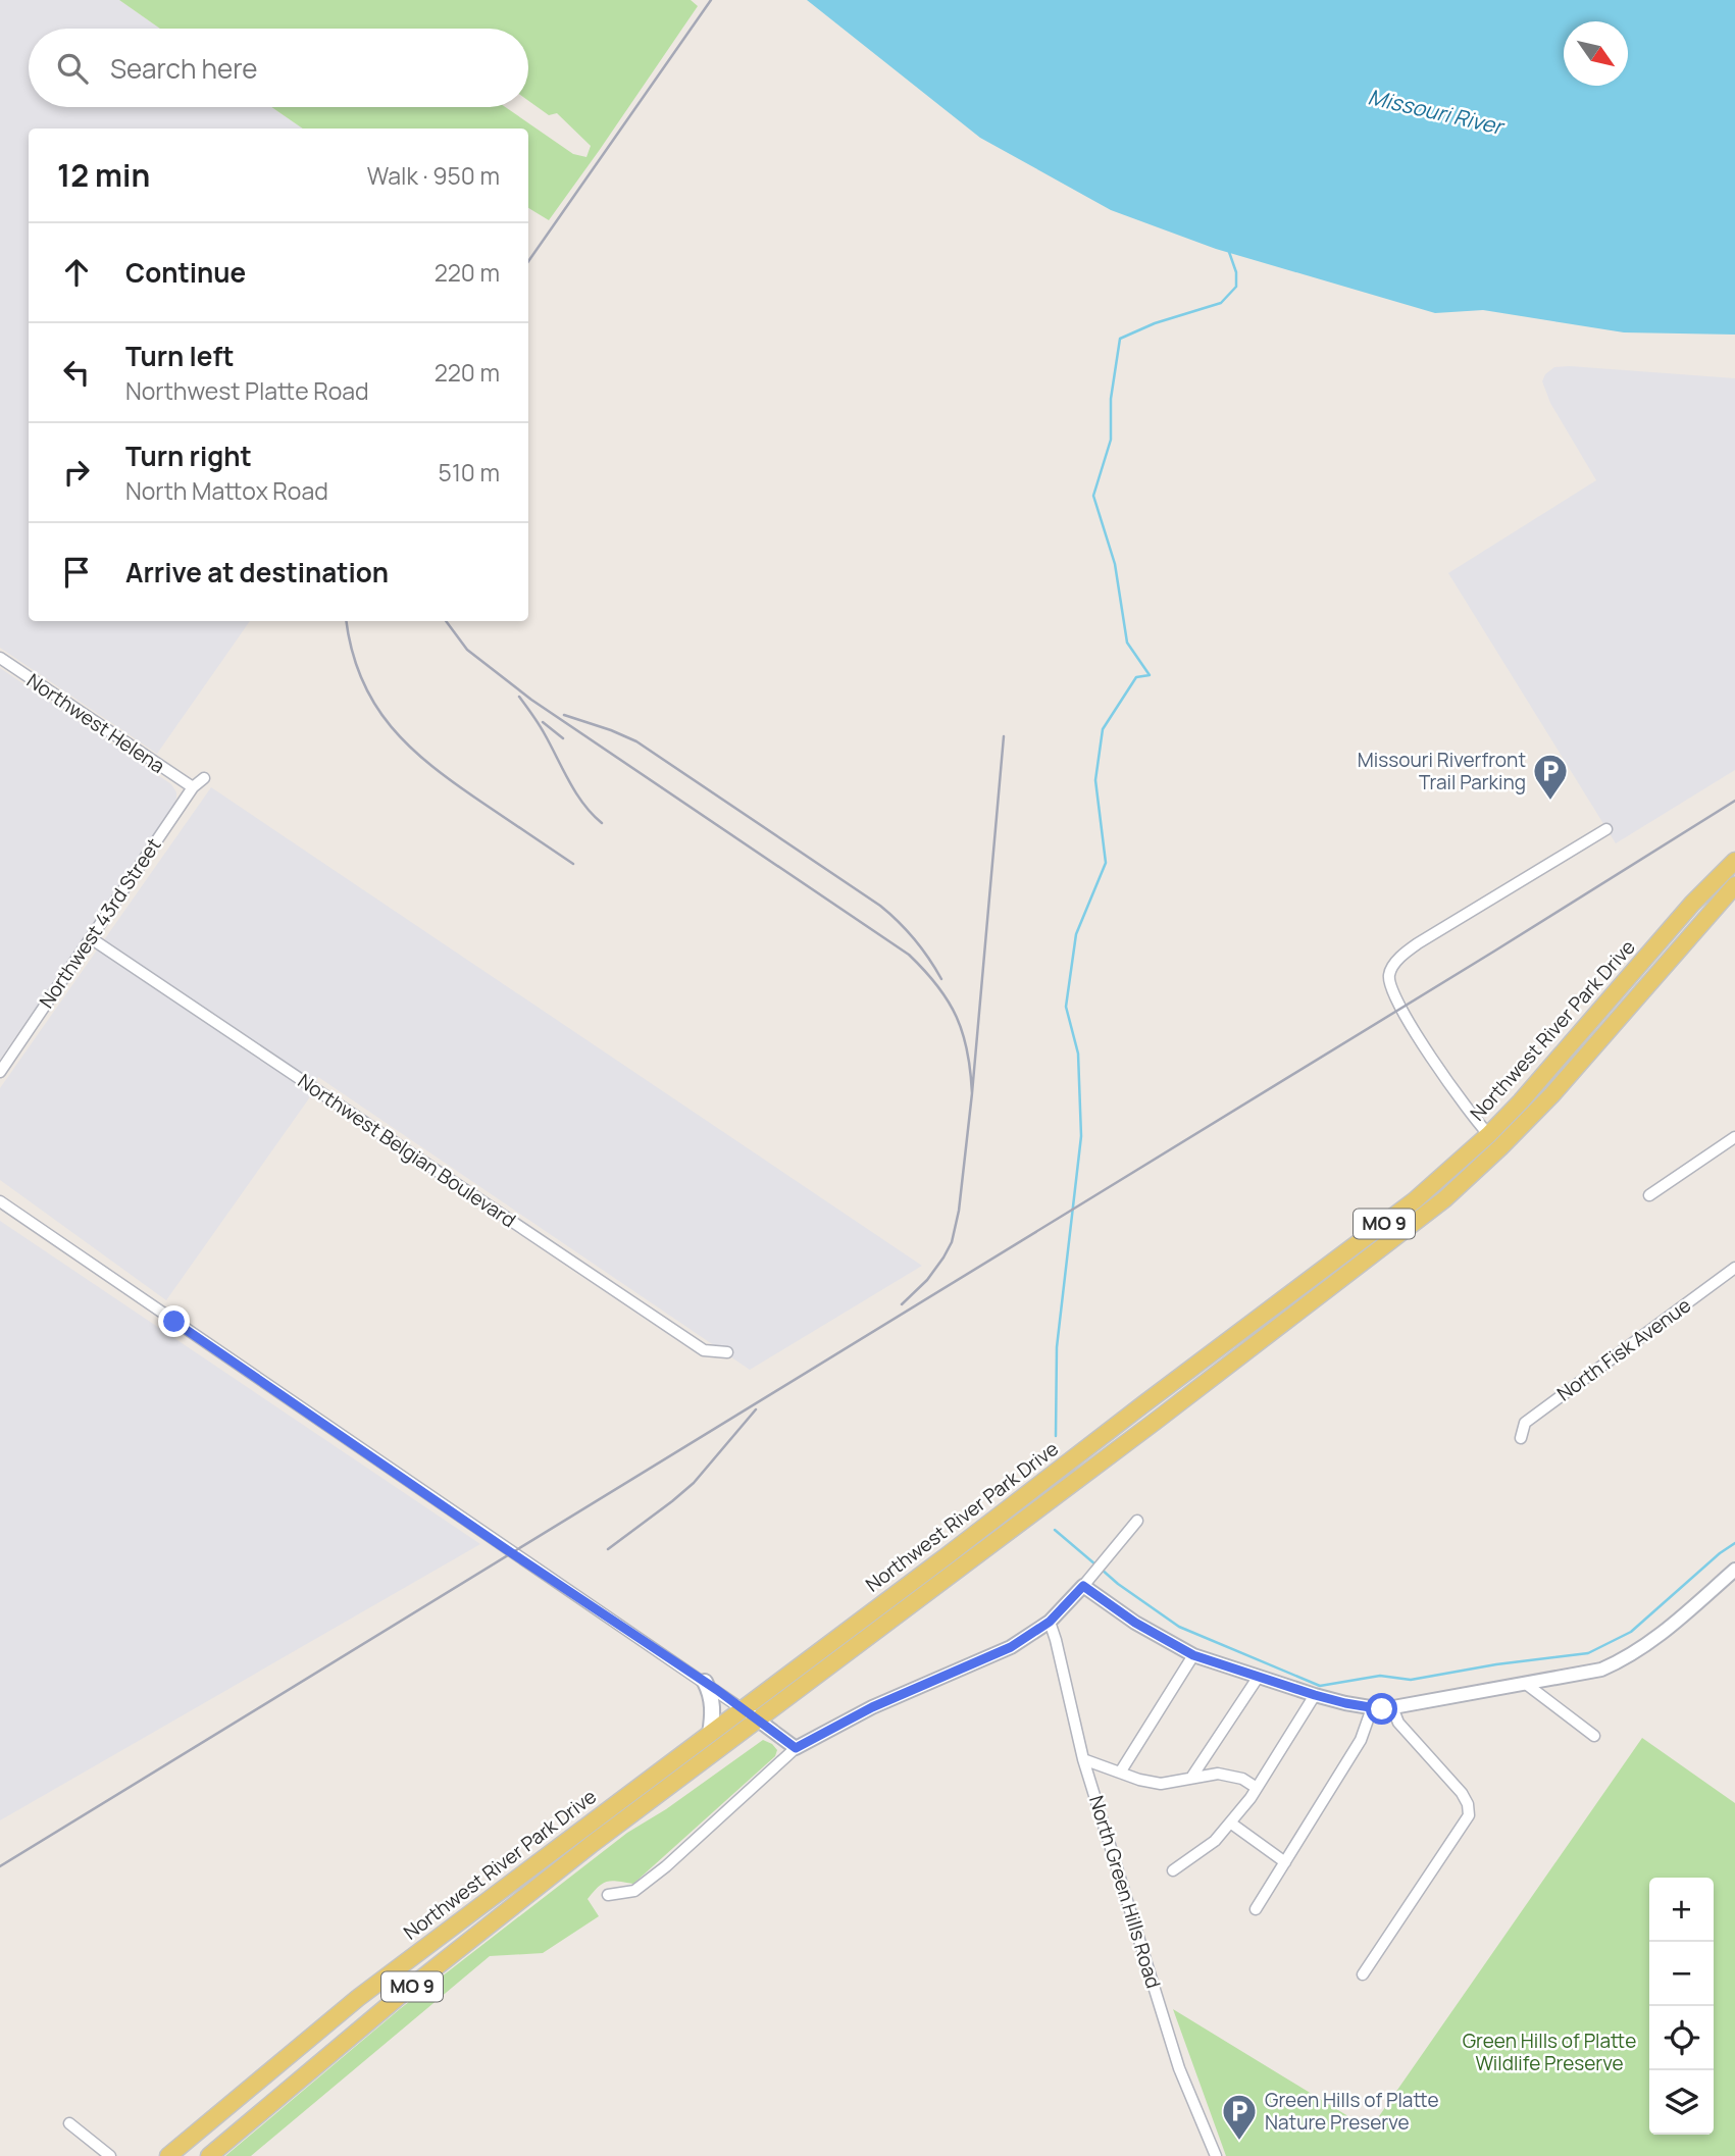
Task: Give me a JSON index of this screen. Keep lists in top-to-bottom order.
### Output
{
  "streets": {
    "main road": ["Northwest River Park Drive", "MO 9"],
    "street": [
      "Northwest Helena",
      "Northwest 43rd Street",
      "Northwest Belgian Boulevard",
      "North Fisk Avenue",
      "North Green Hills Road"
    ]
  },
  "crossings": [
    ["Northwest Helena", "Northwest 43rd Street"],
    ["Northwest 43rd Street", "Northwest Belgian Boulevard"]
  ],
  "water": ["Missouri River"],
  "parks": ["Green Hills of Platte Wildlife Preserve"],
  "places": {
    "parking": ["Missouri Riverfront Trail Parking", "Green Hills of Platte Nature Preserve"]
  },
  "north": "bottom right",
  "page": {
    "search": "Search here",
    "heading": ["12 min", "Walk · 950 m"],
    "list": [
      ["Continue", "220 m"],
      ["Turn left", "Northwest Platte Road", "220 m"],
      ["Turn right", "North Mattox Road", "510 m"],
      "Arrive at destination"
    ],
    "map_buttons": ["+", "−"]
  }
}
